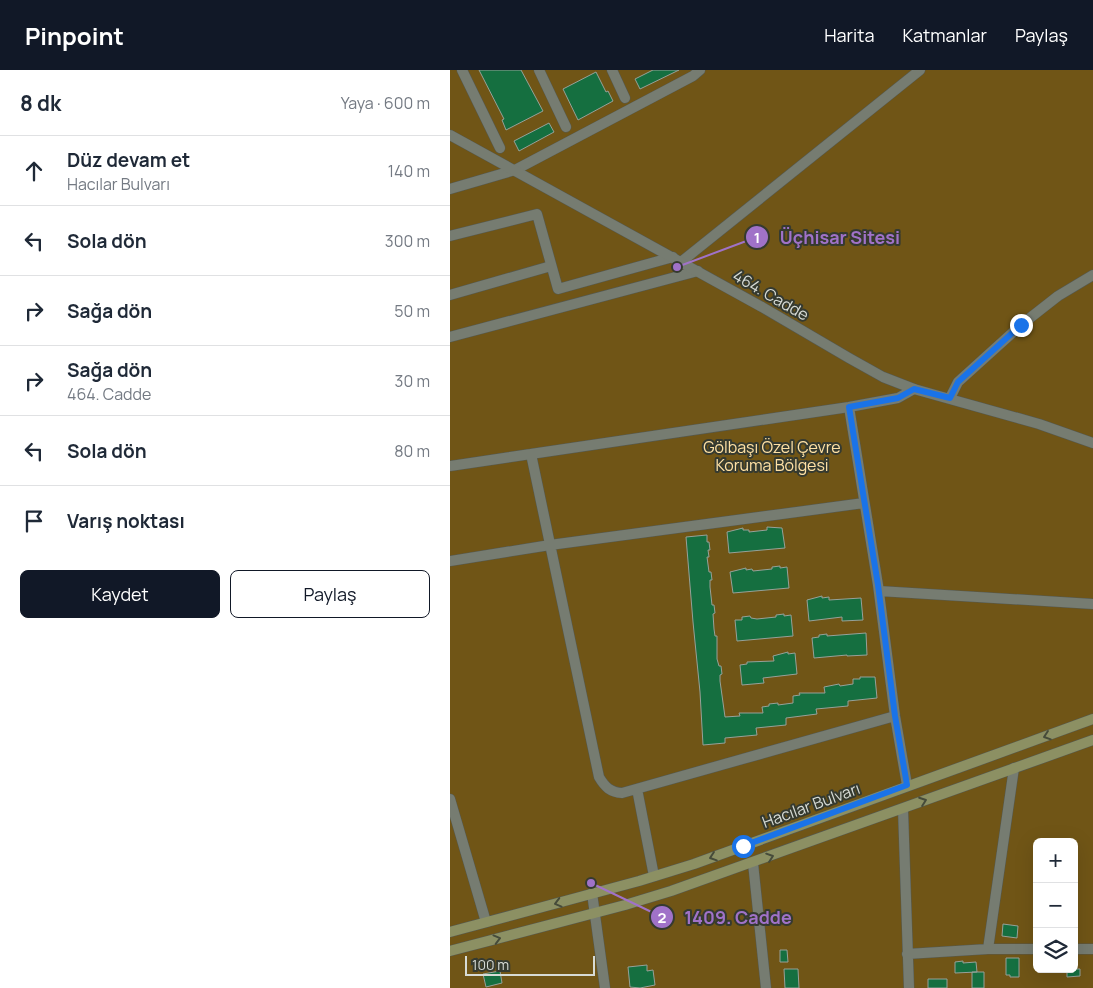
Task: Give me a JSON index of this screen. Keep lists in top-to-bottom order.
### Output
{
  "streets": {
    "main road": ["Hacılar Bulvarı"],
    "street": ["464. Cadde"]
  },
  "parks": ["Gölbaşı Özel Çevre Koruma Bölgesi"],
  "places": ["Üçhisar Sitesi", "1409. Cadde"],
  "scale_bar": "100 m",
  "page": {
    "header": "Pinpoint",
    "nav": ["Harita", "Katmanlar", "Paylaş"],
    "heading": ["8 dk", "Yaya · 600 m"],
    "list": [
      ["Düz devam et", "Hacılar Bulvarı", "140 m"],
      ["Sola dön", "300 m"],
      ["Sağa dön", "50 m"],
      ["Sağa dön", "464. Cadde", "30 m"],
      ["Sola dön", "80 m"],
      "Varış noktası"
    ],
    "buttons": ["Kaydet", "Paylaş"],
    "map_buttons": ["+", "−"],
    "scale": "100 m"
  }
}
